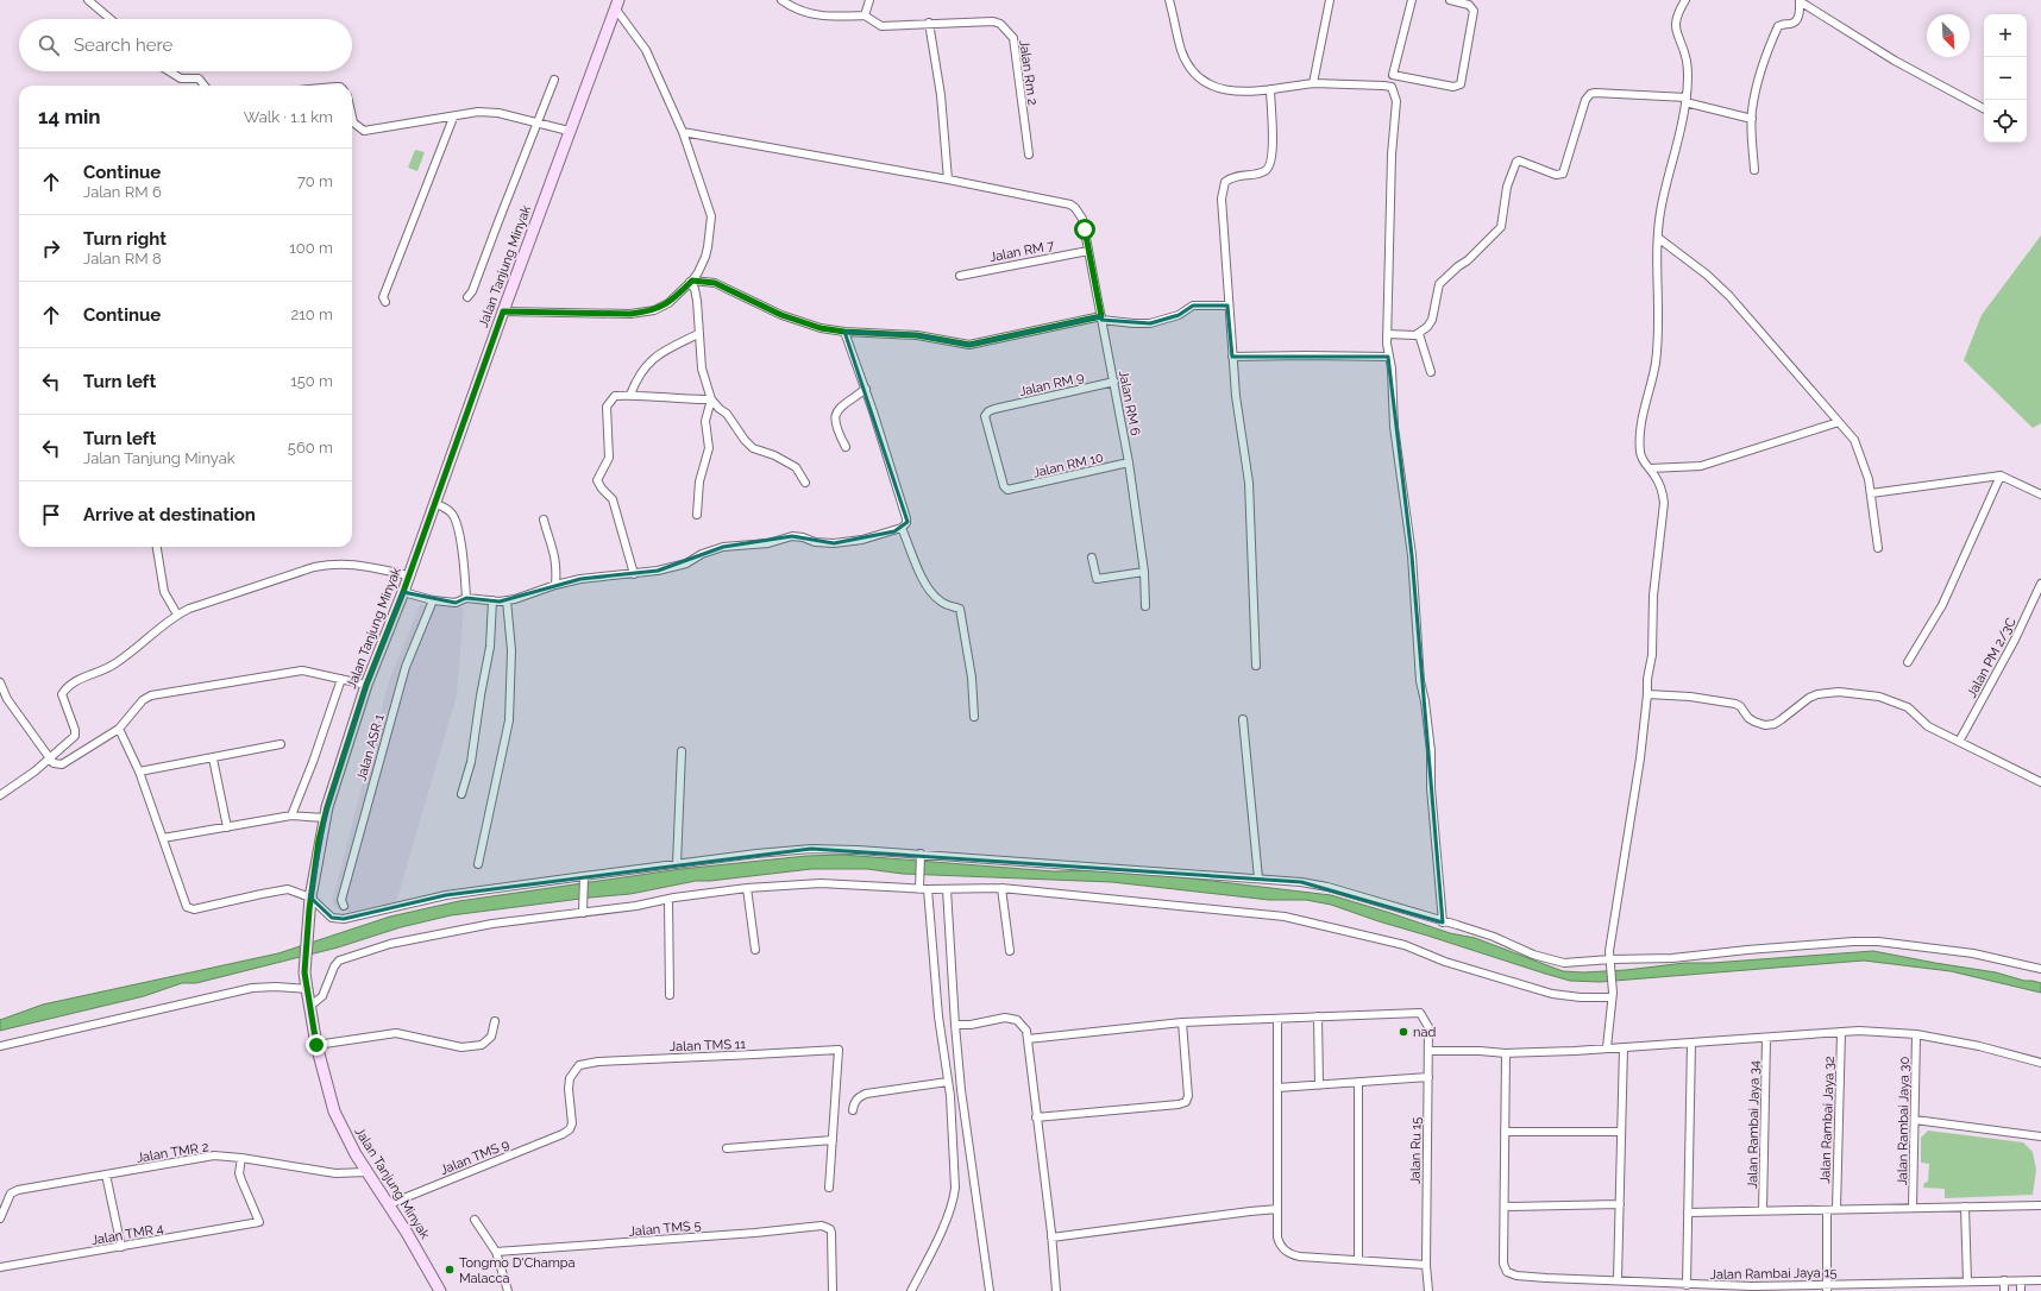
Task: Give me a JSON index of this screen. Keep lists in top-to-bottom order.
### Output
{
  "streets": {
    "main road": ["Jalan Tanjung Minyak"],
    "street": [
      "Jalan Rm 2",
      "Jalan RM 7",
      "Jalan RM 9",
      "Jalan RM 6",
      "Jalan RM 10",
      "Jalan PM 2/3C",
      "Jalan ASR 1",
      "Jalan TMS 11",
      "Jalan Rambai Jaya 32",
      "Jalan Rambai Jaya 30",
      "Jalan Rambai Jaya 34",
      "Jalan Ru 15",
      "Jalan TMR 2",
      "Jalan TMS 9",
      "Jalan TMS 5",
      "Jalan TMR 4",
      "Jalan Rambai Jaya 15"
    ]
  },
  "crossings": [
    ["Jalan RM 7", "Jalan RM 6"],
    ["Jalan Tanjung Minyak", "Jalan TMR 2"],
    ["Jalan Tanjung Minyak", "Jalan TMS 9"],
    ["Jalan RM 9", "Jalan RM 6"],
    ["Jalan RM 9", "Jalan RM 10"],
    ["Jalan RM 6", "Jalan RM 10"],
    ["Jalan TMS 11", "Jalan TMS 9"],
    ["Jalan TMR 2", "Jalan TMR 4"]
  ],
  "places": ["nad", "Tongmo D'Champa Malacca"],
  "north": "bottom right",
  "page": {
    "map_buttons": ["+", "−"],
    "search": "Search here",
    "heading": ["14 min", "Walk · 1.1 km"],
    "list": [
      ["Continue", "Jalan RM 6", "70 m"],
      ["Turn right", "Jalan RM 8", "100 m"],
      ["Continue", "210 m"],
      ["Turn left", "150 m"],
      ["Turn left", "Jalan Tanjung Minyak", "560 m"],
      "Arrive at destination"
    ]
  }
}
